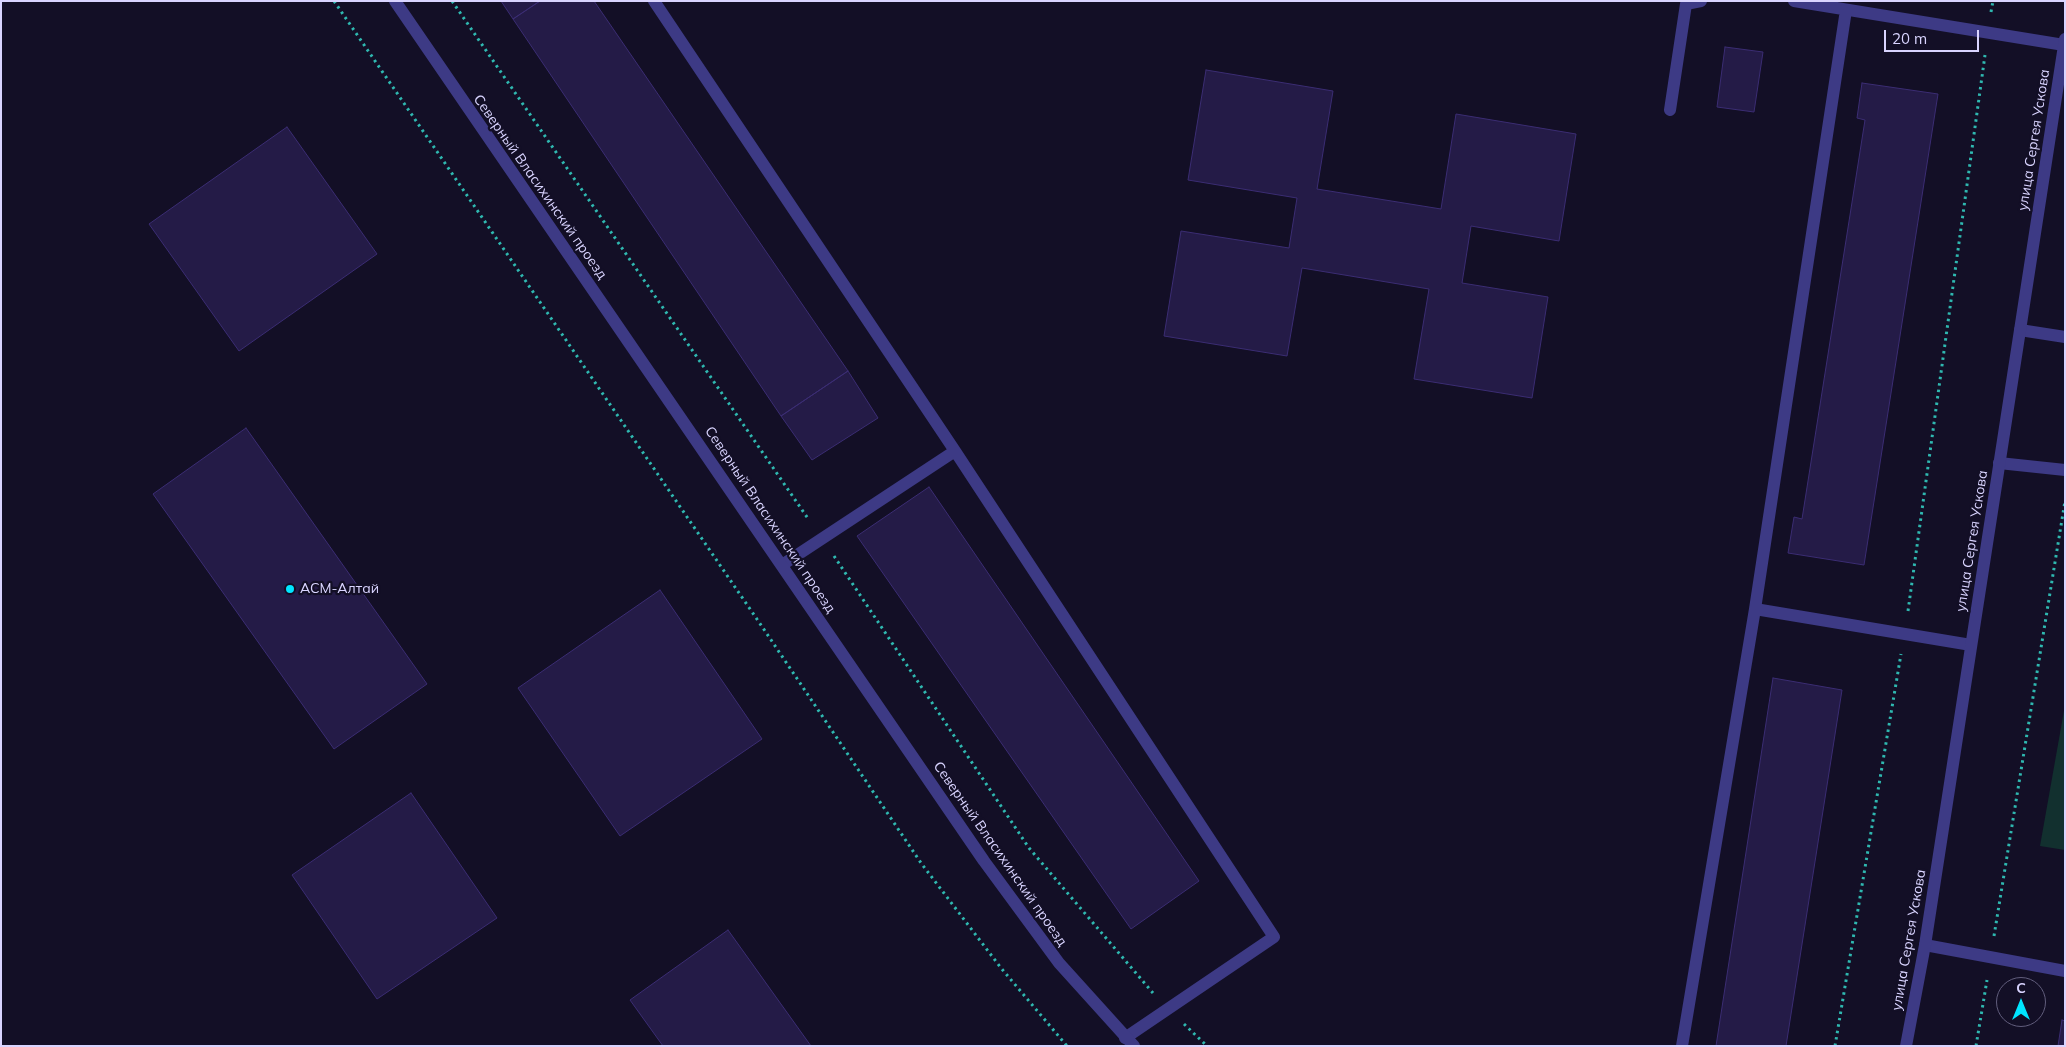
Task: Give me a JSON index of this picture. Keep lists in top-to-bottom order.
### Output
{
  "streets": {
    "street": ["улица Сергея Ускова", "Северный Власихинский проезд"]
  },
  "places": ["АСМ-Алтай"],
  "scale_bar": "20 m",
  "north": "top"
}
